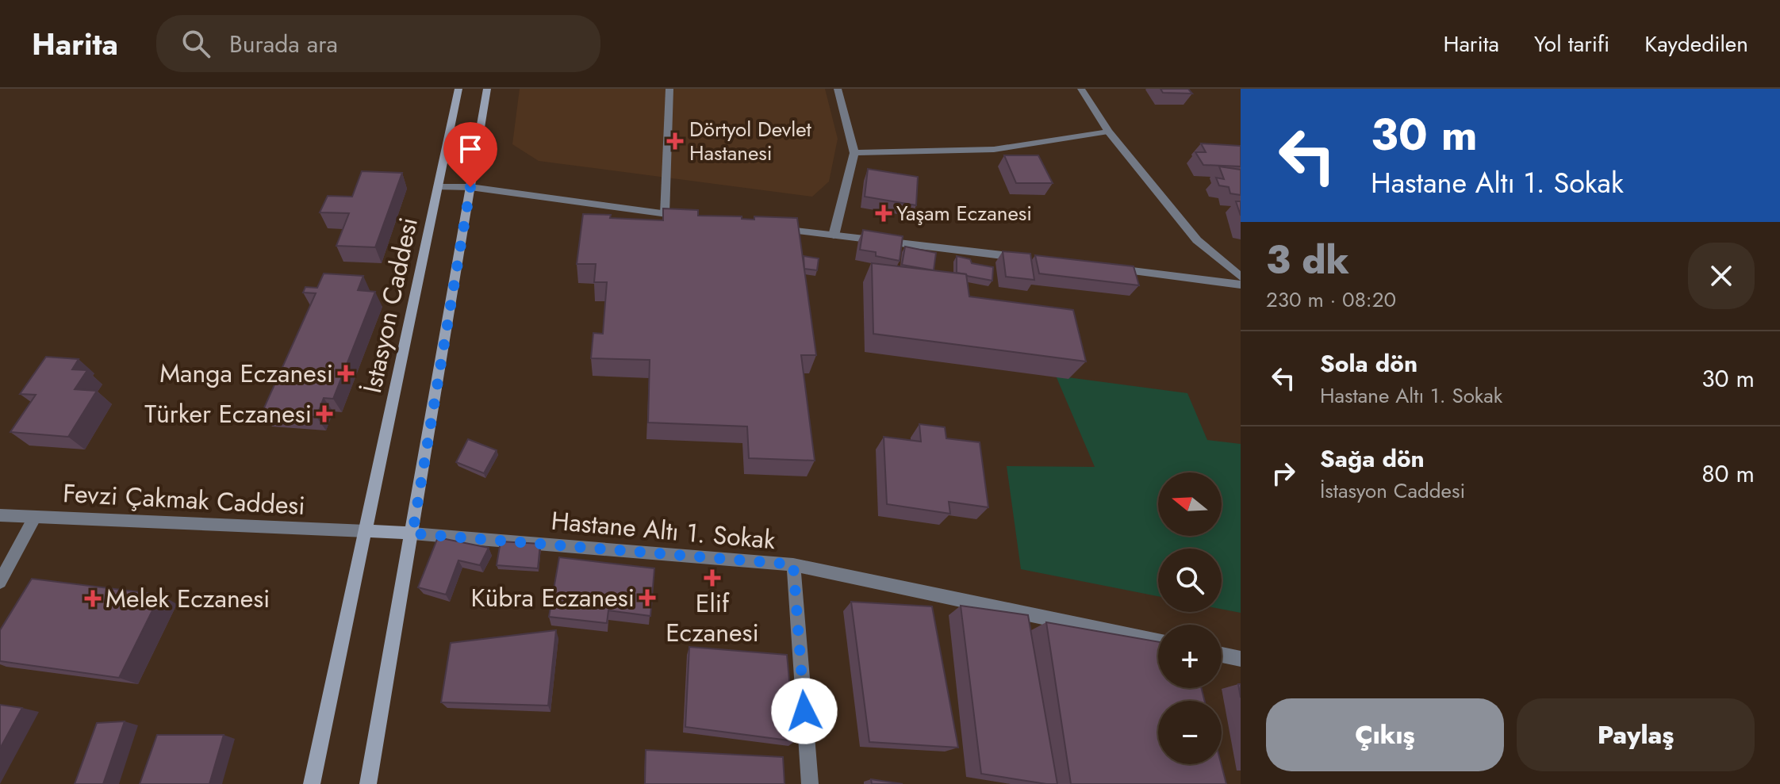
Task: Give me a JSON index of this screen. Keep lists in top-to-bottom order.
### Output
{
  "streets": {
    "main road": ["İstasyon Caddesi"],
    "street": ["Fevzi Çakmak Caddesi", "Hastane Altı 1. Sokak"]
  },
  "crossings": [
    ["İstasyon Caddesi", "Fevzi Çakmak Caddesi"]
  ],
  "places": {
    "health": [
      "Dörtyol Devlet Hastanesi",
      "Yaşam Eczanesi",
      "Manga Eczanesi",
      "Türker Eczanesi",
      "Elif Eczanesi",
      "Kübra Eczanesi",
      "Melek Eczanesi"
    ]
  },
  "north": "left",
  "page": {
    "header": "Harita",
    "search": "Burada ara",
    "nav": ["Harita", "Yol tarifi", "Kaydedilen"],
    "turn": ["30 m", "Hastane Altı 1. Sokak"],
    "heading": ["3 dk", "230 m · 08:20"],
    "list": [
      {
        "name": "Sola dön",
        "note": "Hastane Altı 1. Sokak",
        "value": "30 m"
      },
      {
        "name": "Sağa dön",
        "note": "İstasyon Caddesi",
        "value": "80 m"
      }
    ],
    "map_buttons": ["+", "−"],
    "buttons": ["Çıkış", "Paylaş"]
  }
}
